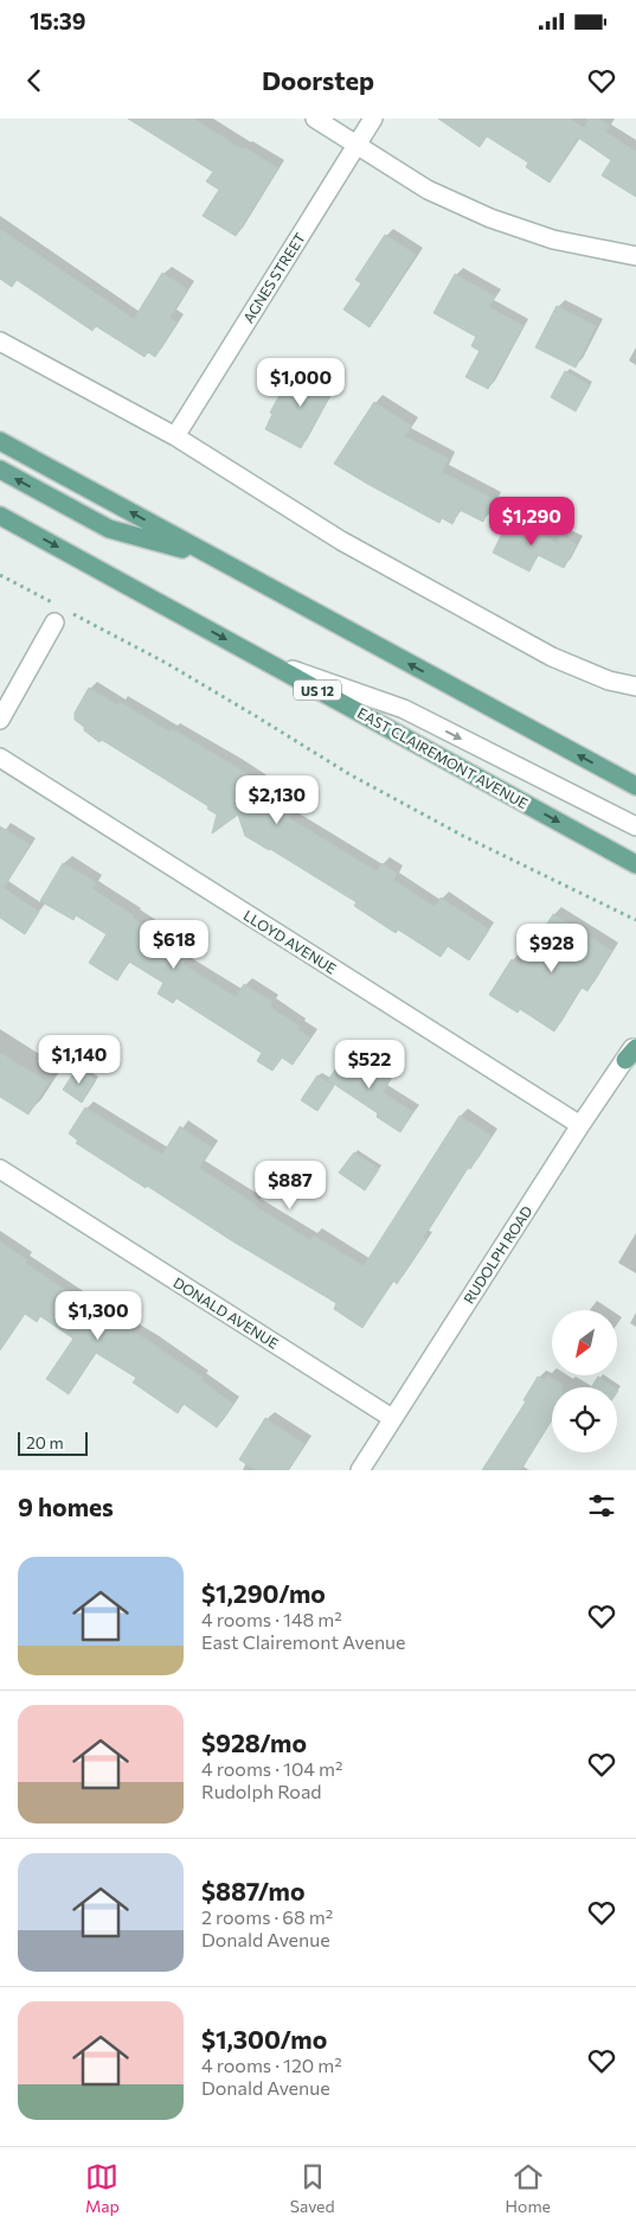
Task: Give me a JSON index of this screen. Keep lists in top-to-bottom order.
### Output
{
  "streets": {
    "main road": ["US 12", "EAST CLAIREMONT AVENUE"],
    "street": [
      "AGNES STREET",
      "LLOYD AVENUE",
      "RUDOLPH ROAD",
      "DONALD AVENUE"
    ]
  },
  "crossings": [
    ["LLOYD AVENUE", "RUDOLPH ROAD"],
    ["RUDOLPH ROAD", "DONALD AVENUE"]
  ],
  "scale_bar": "20 m",
  "north": "bottom left",
  "page": {
    "status": "15:39",
    "header": "Doorstep",
    "price": [
      "$1,000",
      "$1,290",
      "$2,130",
      "$618",
      "$928",
      "$1,140",
      "$522",
      "$887",
      "$1,300"
    ],
    "scale": "20 m",
    "heading": "9 homes",
    "list": [
      {
        "name": "$1,290/mo",
        "note": "4 rooms · 148 m² · East Clairemont Avenue"
      },
      {
        "name": "$928/mo",
        "note": "4 rooms · 104 m² · Rudolph Road"
      },
      {
        "name": "$887/mo",
        "note": "2 rooms · 68 m² · Donald Avenue"
      },
      {
        "name": "$1,300/mo",
        "note": "4 rooms · 120 m² · Donald Avenue"
      }
    ],
    "tabs": ["Map", "Saved", "Home"]
  }
}
